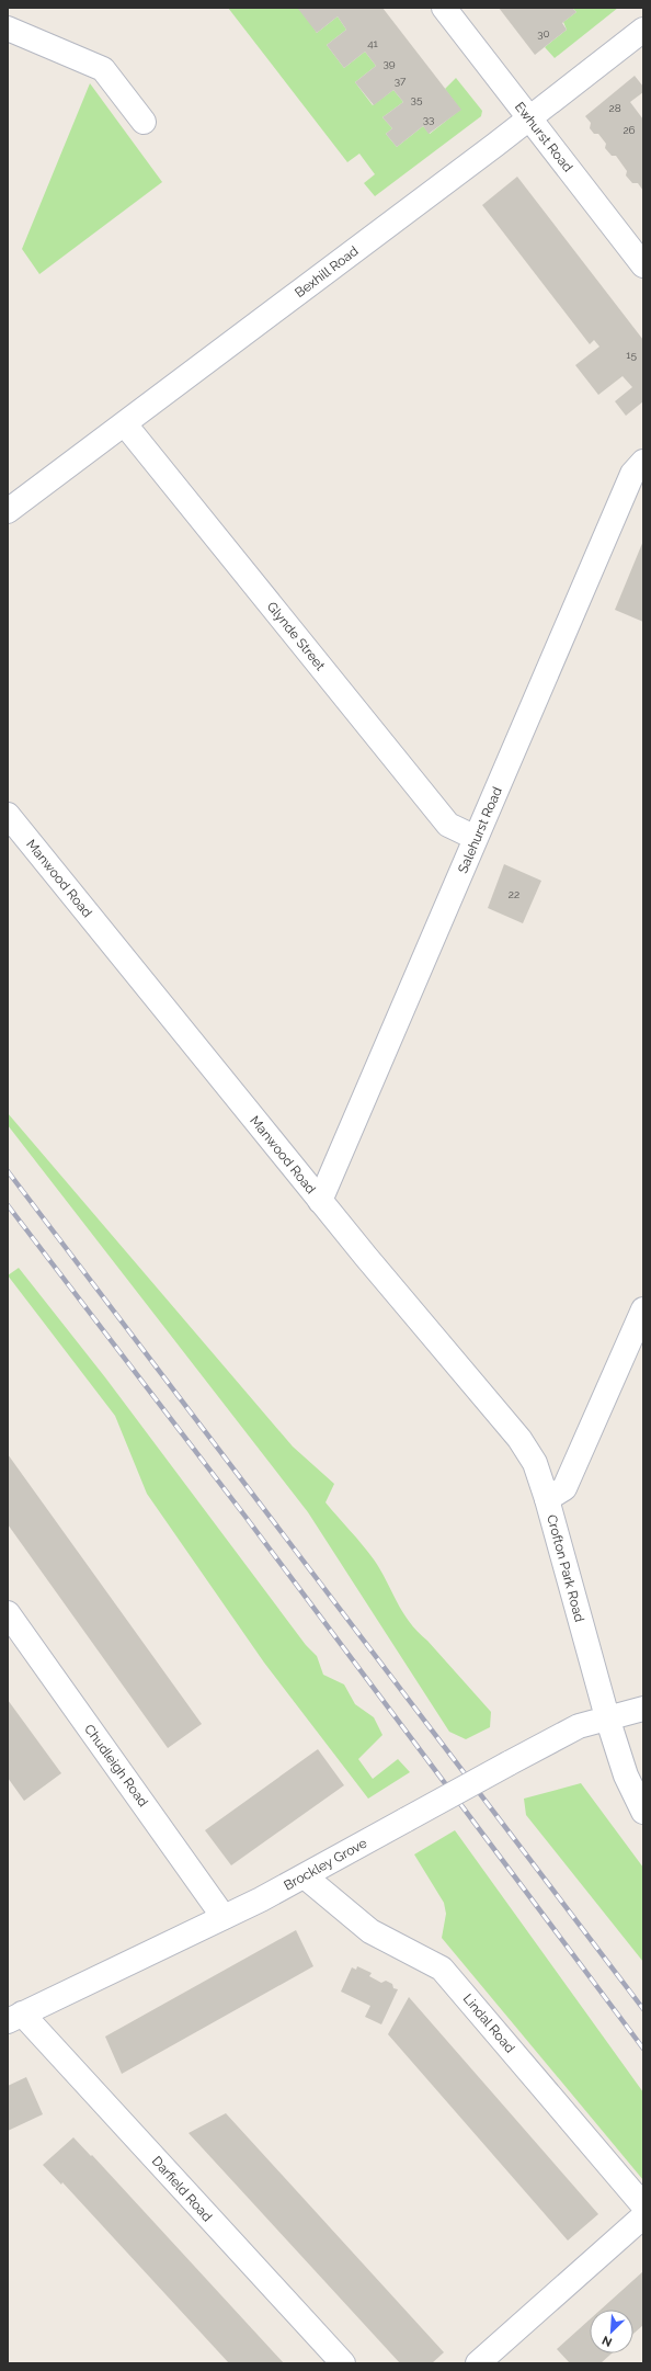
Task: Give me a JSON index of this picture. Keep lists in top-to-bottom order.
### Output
{
  "streets": {
    "street": [
      "Ewhurst Road",
      "Bexhill Road",
      "Glynde Street",
      "Salehurst Road",
      "Manwood Road",
      "Crofton Park Road",
      "Chudleigh Road",
      "Brockley Grove",
      "Lindal Road",
      "Darfield Road"
    ]
  },
  "crossings": [
    ["Ewhurst Road", "Bexhill Road"],
    ["Bexhill Road", "Glynde Street"],
    ["Glynde Street", "Salehurst Road"],
    ["Salehurst Road", "Manwood Road"],
    ["Manwood Road", "Crofton Park Road"],
    ["Crofton Park Road", "Brockley Grove"],
    ["Chudleigh Road", "Brockley Grove"],
    ["Brockley Grove", "Lindal Road"],
    ["Brockley Grove", "Darfield Road"]
  ],
  "house_numbers": [
    "30",
    "41",
    "39",
    "37",
    "35",
    "28",
    "33",
    "26",
    "15",
    "22"
  ],
  "north": "bottom left"
}
